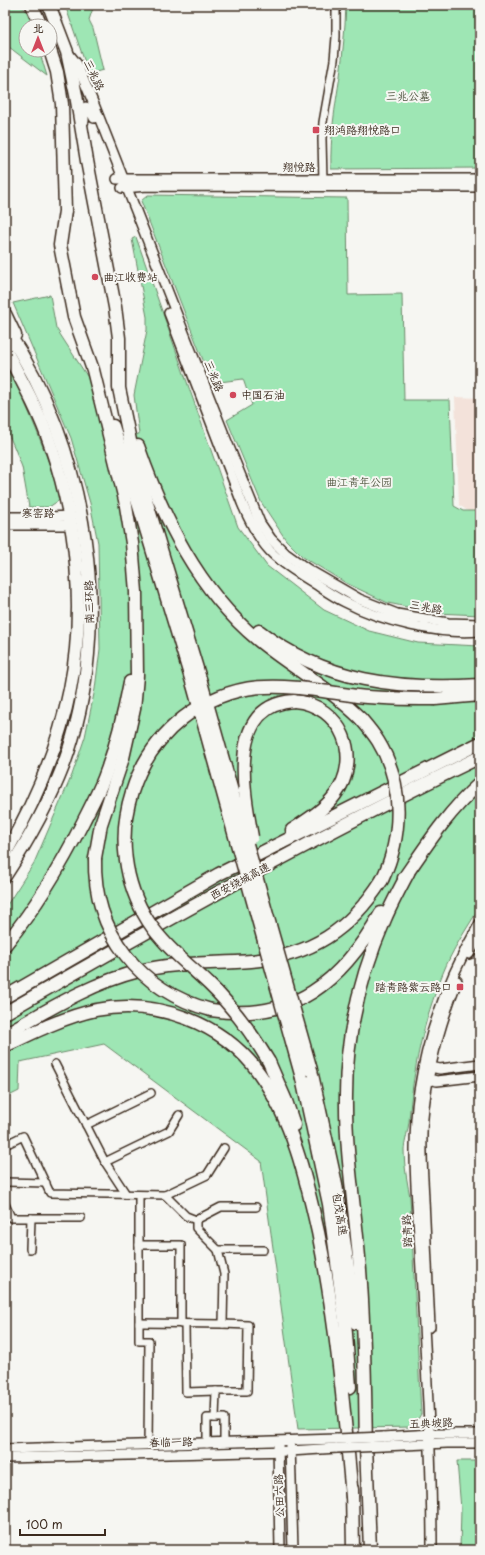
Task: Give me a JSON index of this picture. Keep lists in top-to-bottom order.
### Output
{
  "streets": {
    "highway": ["南三环路", "西安绕城高速", "包茂高速"],
    "street": [
      "三兆路",
      "翔悦路",
      "寒窑路",
      "踏青路",
      "五典坡路",
      "春临一路",
      "公田六路"
    ]
  },
  "crossings": [
    ["三兆路", "翔悦路"],
    ["寒窑路", "南三环路"],
    ["踏青路", "五典坡路"],
    ["五典坡路", "春临一路"],
    ["春临一路", "公田六路"]
  ],
  "parks": ["三兆公墓", "曲江青年公园"],
  "places": {
    "transit": ["翔鸿路翔悦路口", "踏青路紫云路口"],
    "other": ["曲江收费站", "中国石油"]
  },
  "scale_bar": "100 m",
  "north": "top"
}
